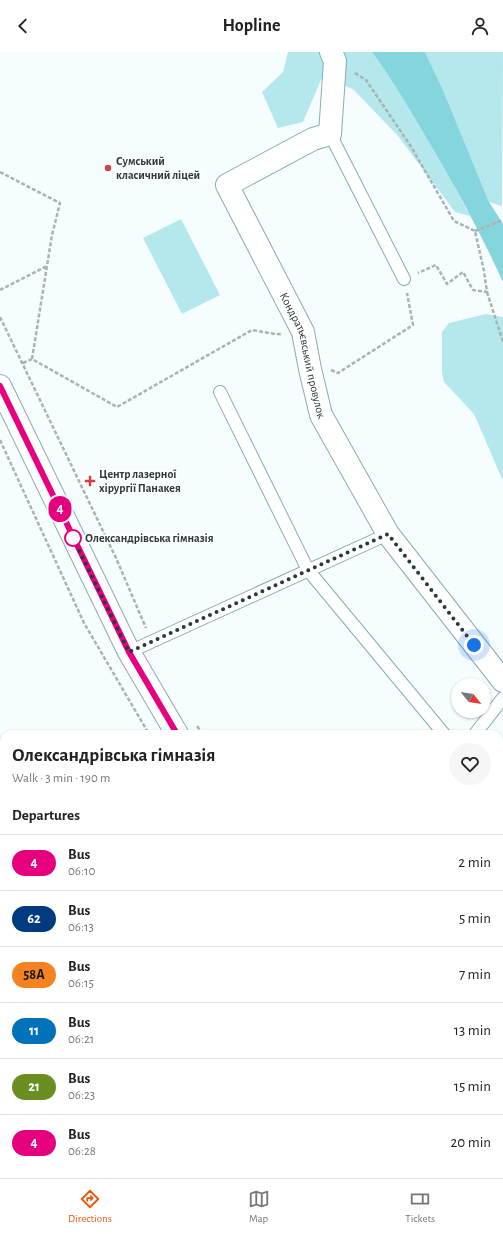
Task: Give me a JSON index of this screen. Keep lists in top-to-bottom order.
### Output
{
  "streets": {
    "street": ["Кондратьєвський провулок"]
  },
  "places": {
    "other": ["Сумський класичний ліцей", "Олександрівська гімназія"],
    "health": ["Центр лазерної хірургії Панакея"]
  },
  "lines": ["bus line 4"],
  "north": "bottom right",
  "page": {
    "header": "Hopline",
    "on_map": "4",
    "heading": [
      ["Олександрівська гімназія", "Walk · 3 min · 190 m"],
      "Departures"
    ],
    "list": [
      {
        "mark": "4",
        "name": "Bus",
        "note": "06:10",
        "value": "2 min"
      },
      {
        "mark": "62",
        "name": "Bus",
        "note": "06:13",
        "value": "5 min"
      },
      {
        "mark": "58А",
        "name": "Bus",
        "note": "06:15",
        "value": "7 min"
      },
      {
        "mark": "11",
        "name": "Bus",
        "note": "06:21",
        "value": "13 min"
      },
      {
        "mark": "21",
        "name": "Bus",
        "note": "06:23",
        "value": "15 min"
      },
      {
        "mark": "4",
        "name": "Bus",
        "note": "06:28",
        "value": "20 min"
      }
    ],
    "tabs": ["Directions", "Map", "Tickets"]
  }
}
